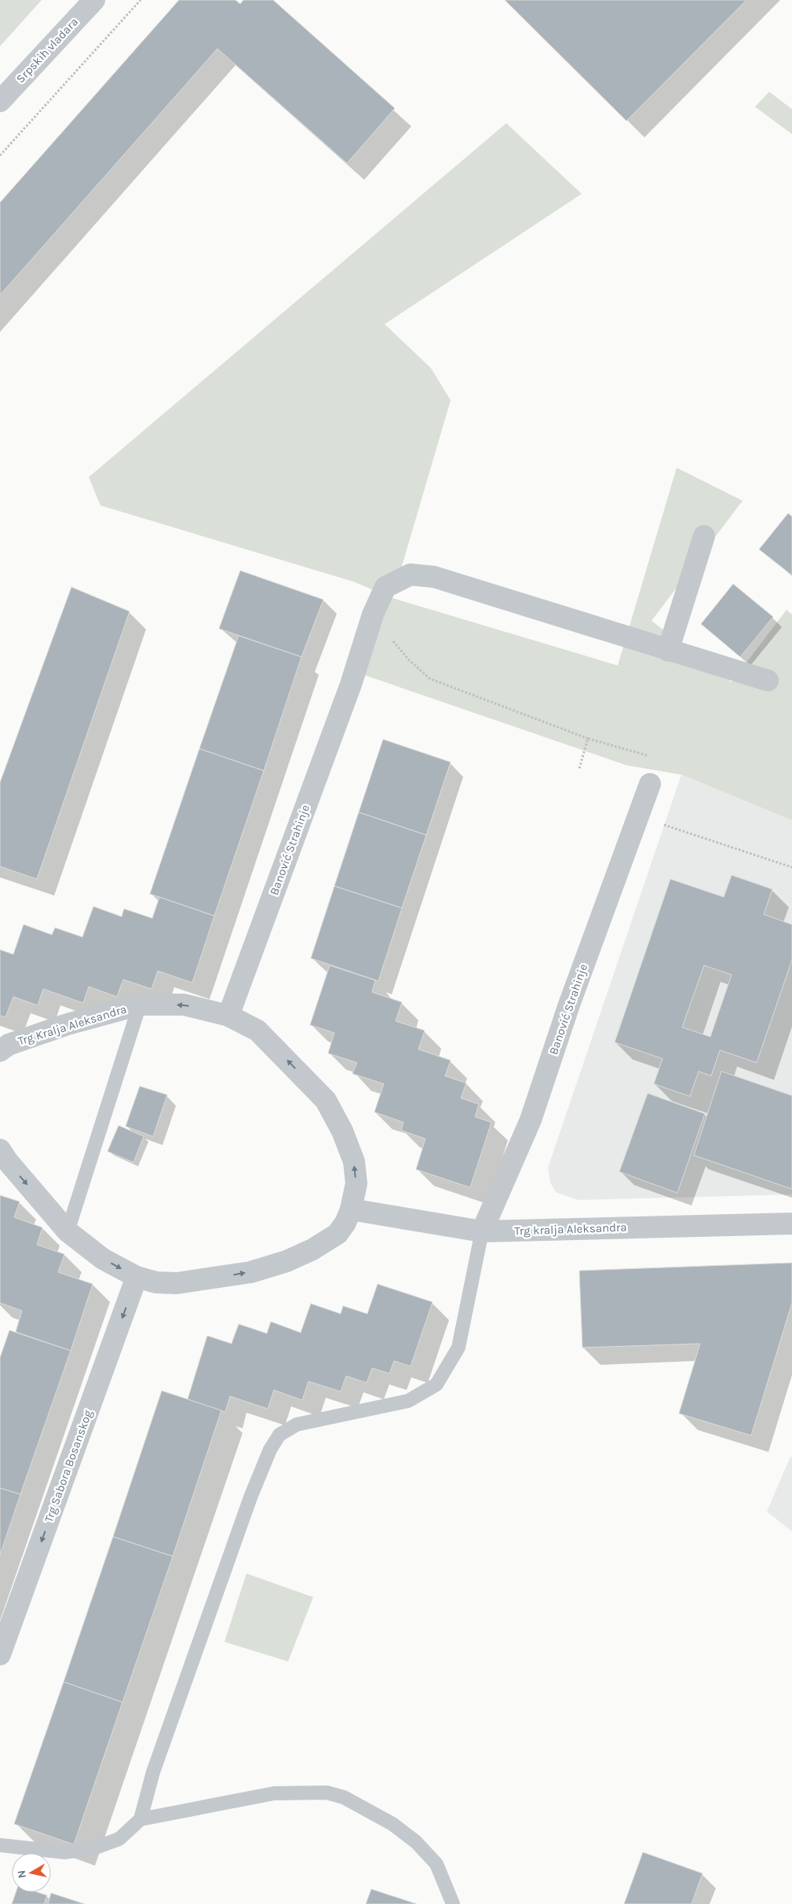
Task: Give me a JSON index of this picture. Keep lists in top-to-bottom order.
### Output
{
  "streets": {
    "street": [
      "Srpskih vladara",
      "Banović Strahinje",
      "Trg Kralja Aleksandra",
      "Trg kralja Aleksandra",
      "Trg Sabora Bosanskog"
    ]
  },
  "crossings": [
    ["Banović Strahinje", "Trg Kralja Aleksandra"],
    ["Banović Strahinje", "Trg kralja Aleksandra"],
    ["Trg Kralja Aleksandra", "Trg kralja Aleksandra"]
  ],
  "one_way": ["Trg Kralja Aleksandra", "Trg Sabora Bosanskog"],
  "north": "left"
}
